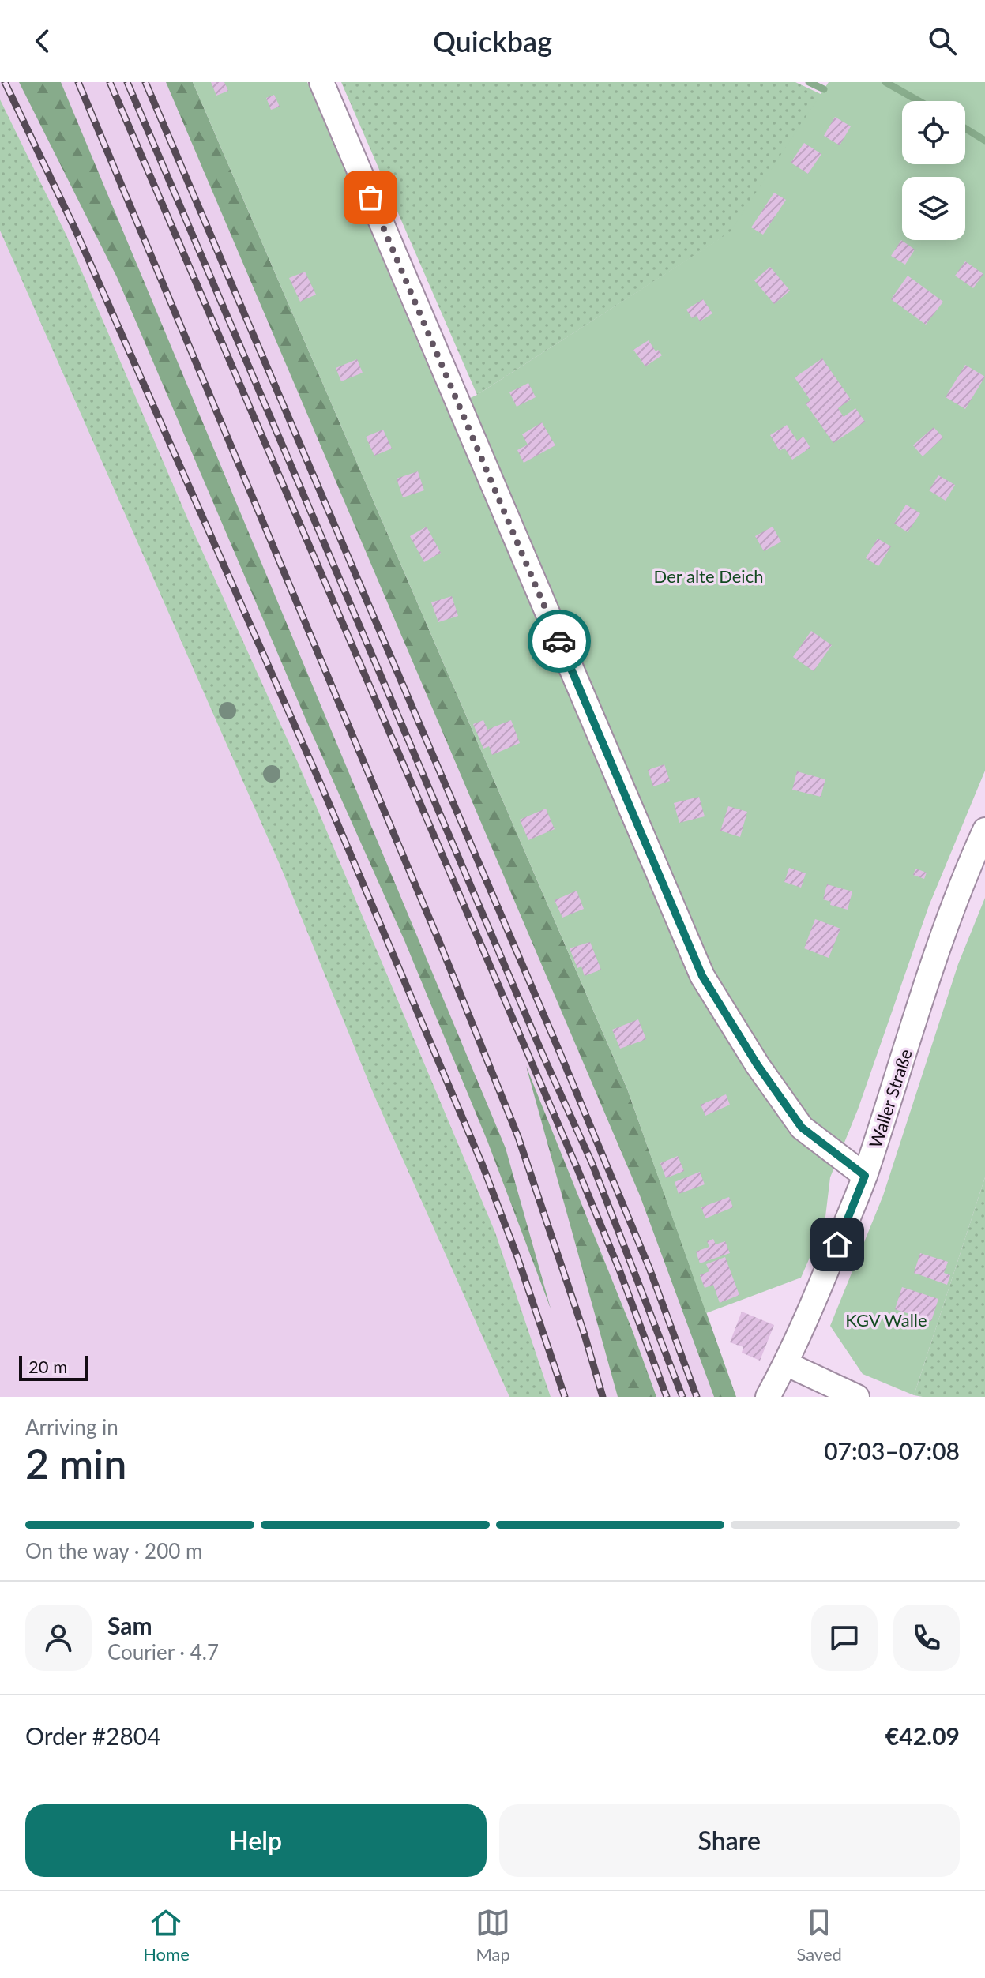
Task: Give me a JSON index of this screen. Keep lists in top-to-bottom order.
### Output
{
  "streets": {
    "street": ["Waller Straße"]
  },
  "parks": ["Der alte Deich", "KGV Walle"],
  "scale_bar": "20 m",
  "page": {
    "header": "Quickbag",
    "scale": "20 m",
    "heading": ["2 min", "Arriving in", "07:03–07:08"],
    "panel": [
      "Sam",
      "Courier · 4.7",
      "Order #2804",
      "€42.09"
    ],
    "bar": "On the way · 200 m",
    "buttons": ["Help", "Share"],
    "tabs": ["Home", "Map", "Saved"]
  }
}
